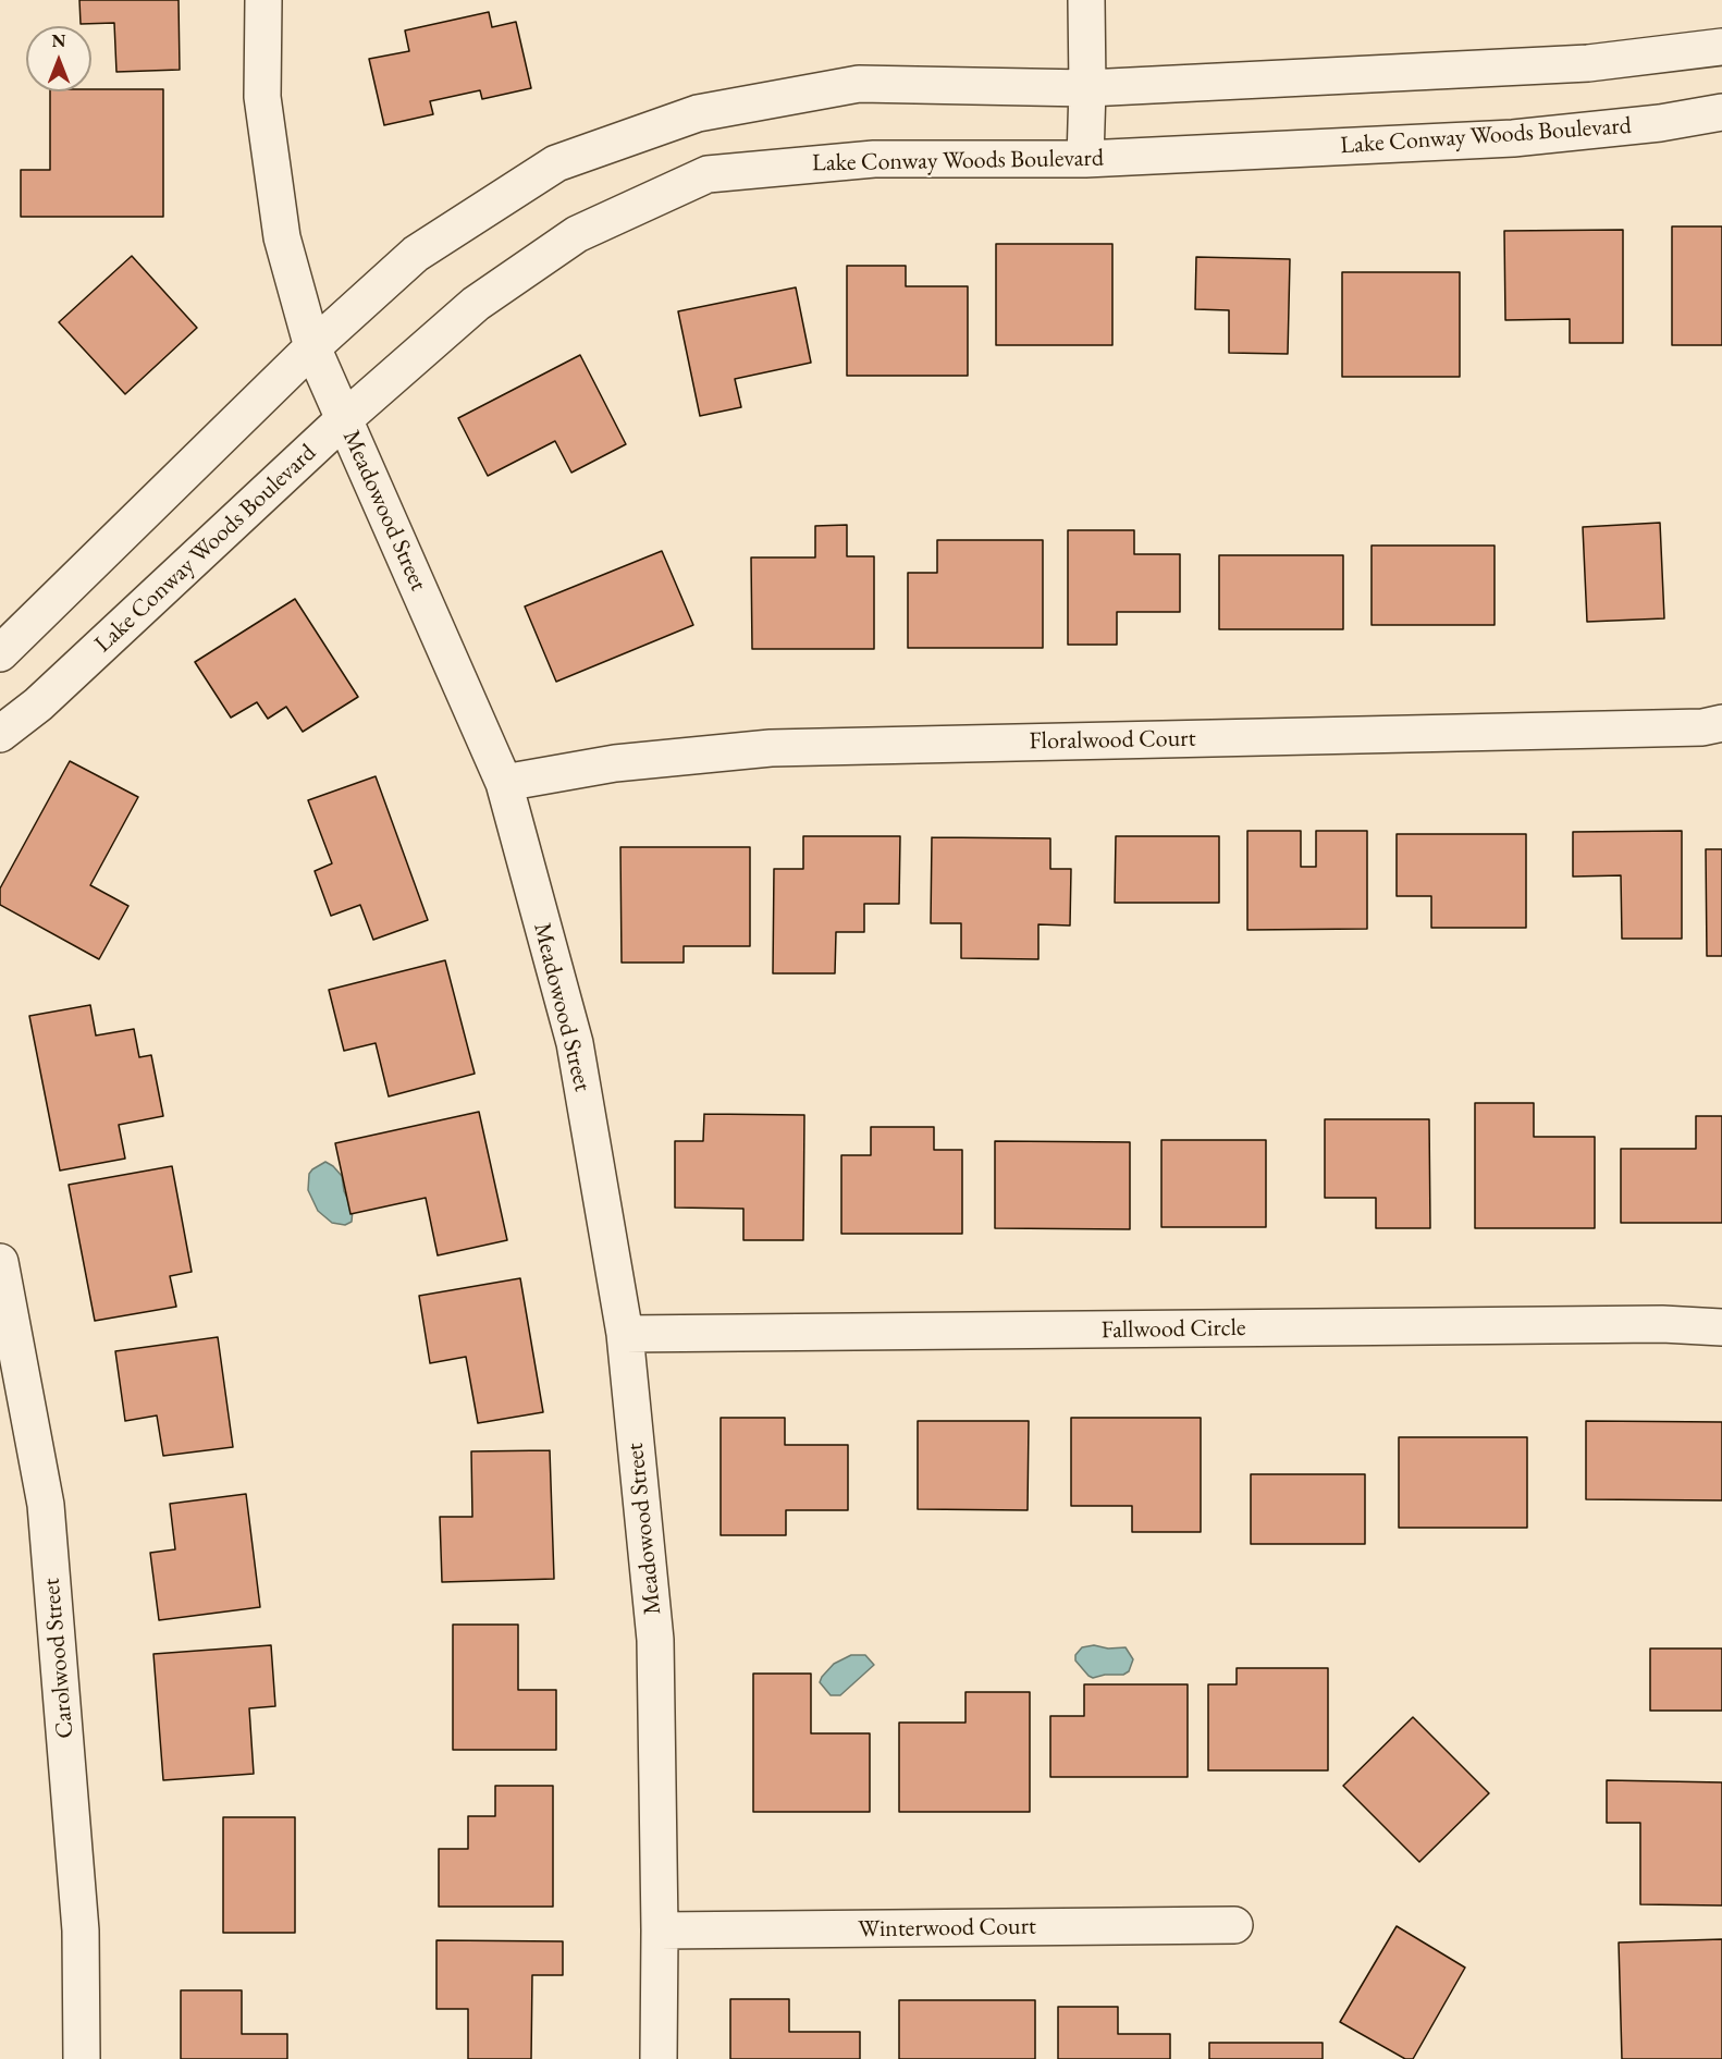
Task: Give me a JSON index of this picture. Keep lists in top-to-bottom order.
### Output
{
  "streets": {
    "street": [
      "Lake Conway Woods Boulevard",
      "Meadowood Street",
      "Floralwood Court",
      "Fallwood Circle",
      "Carolwood Street",
      "Winterwood Court"
    ]
  },
  "crossings": [
    ["Lake Conway Woods Boulevard", "Meadowood Street"],
    ["Meadowood Street", "Floralwood Court"],
    ["Meadowood Street", "Fallwood Circle"],
    ["Meadowood Street", "Winterwood Court"]
  ],
  "north": "top"
}
